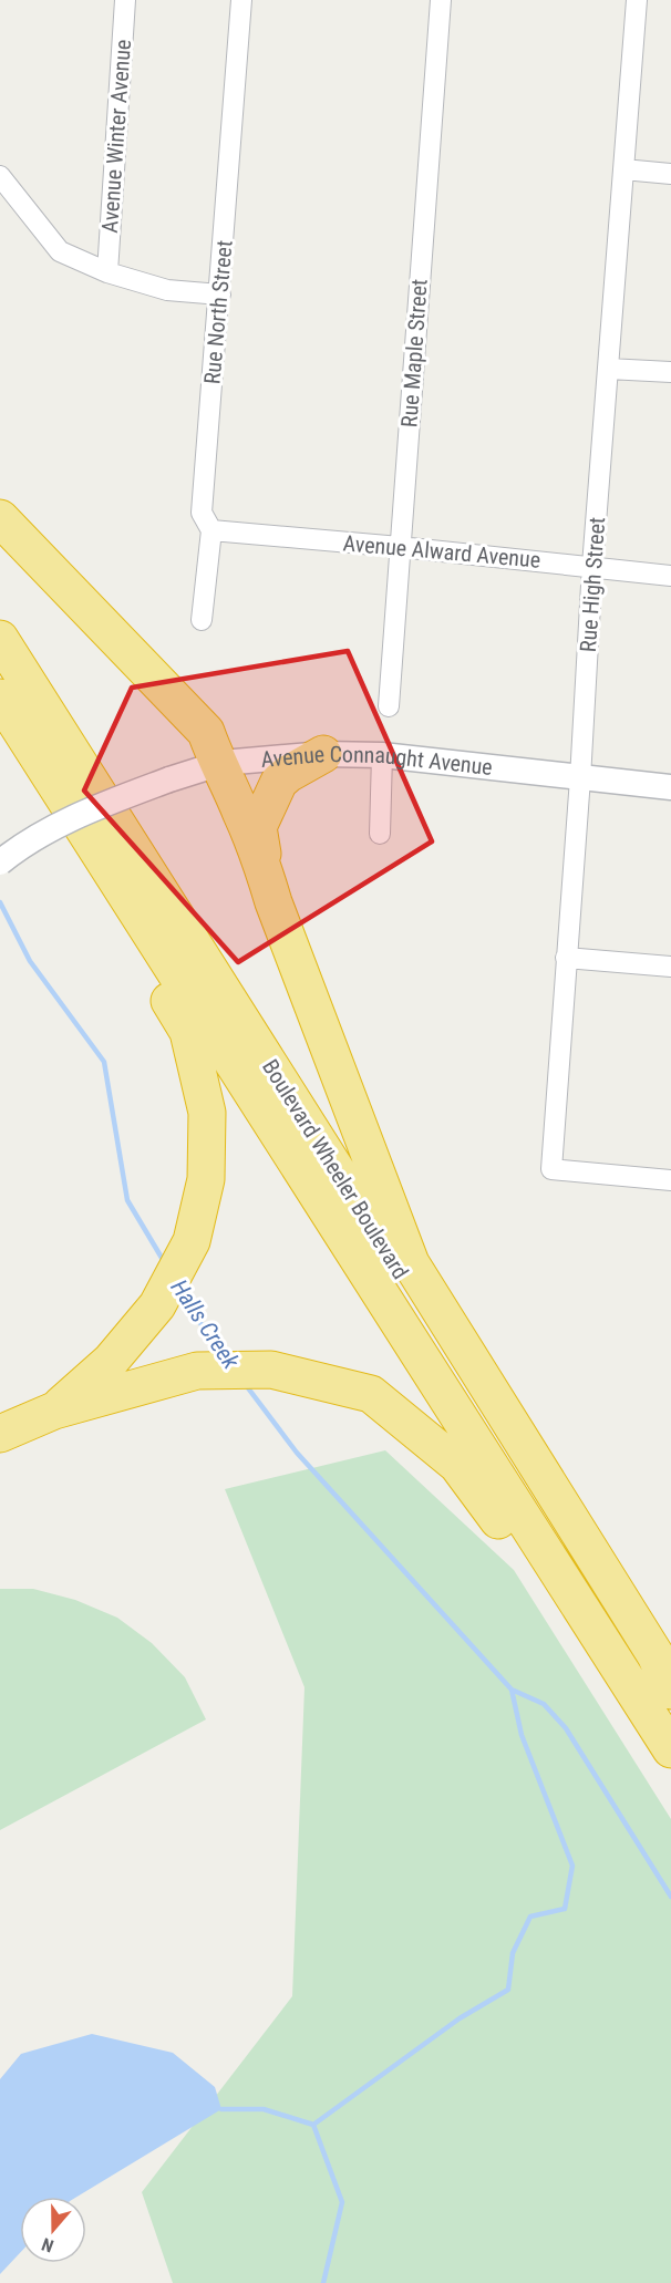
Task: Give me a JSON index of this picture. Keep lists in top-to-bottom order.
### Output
{
  "streets": {
    "highway": ["Boulevard Wheeler Boulevard"],
    "street": [
      "Avenue Winter Avenue",
      "Rue North Street",
      "Rue Maple Street",
      "Avenue Alward Avenue",
      "Rue High Street",
      "Avenue Connaught Avenue"
    ]
  },
  "crossings": [
    ["Rue North Street", "Avenue Alward Avenue"],
    ["Rue Maple Street", "Avenue Alward Avenue"],
    ["Avenue Alward Avenue", "Rue High Street"],
    ["Rue High Street", "Avenue Connaught Avenue"]
  ],
  "water": ["Halls Creek"],
  "north": "bottom"
}
